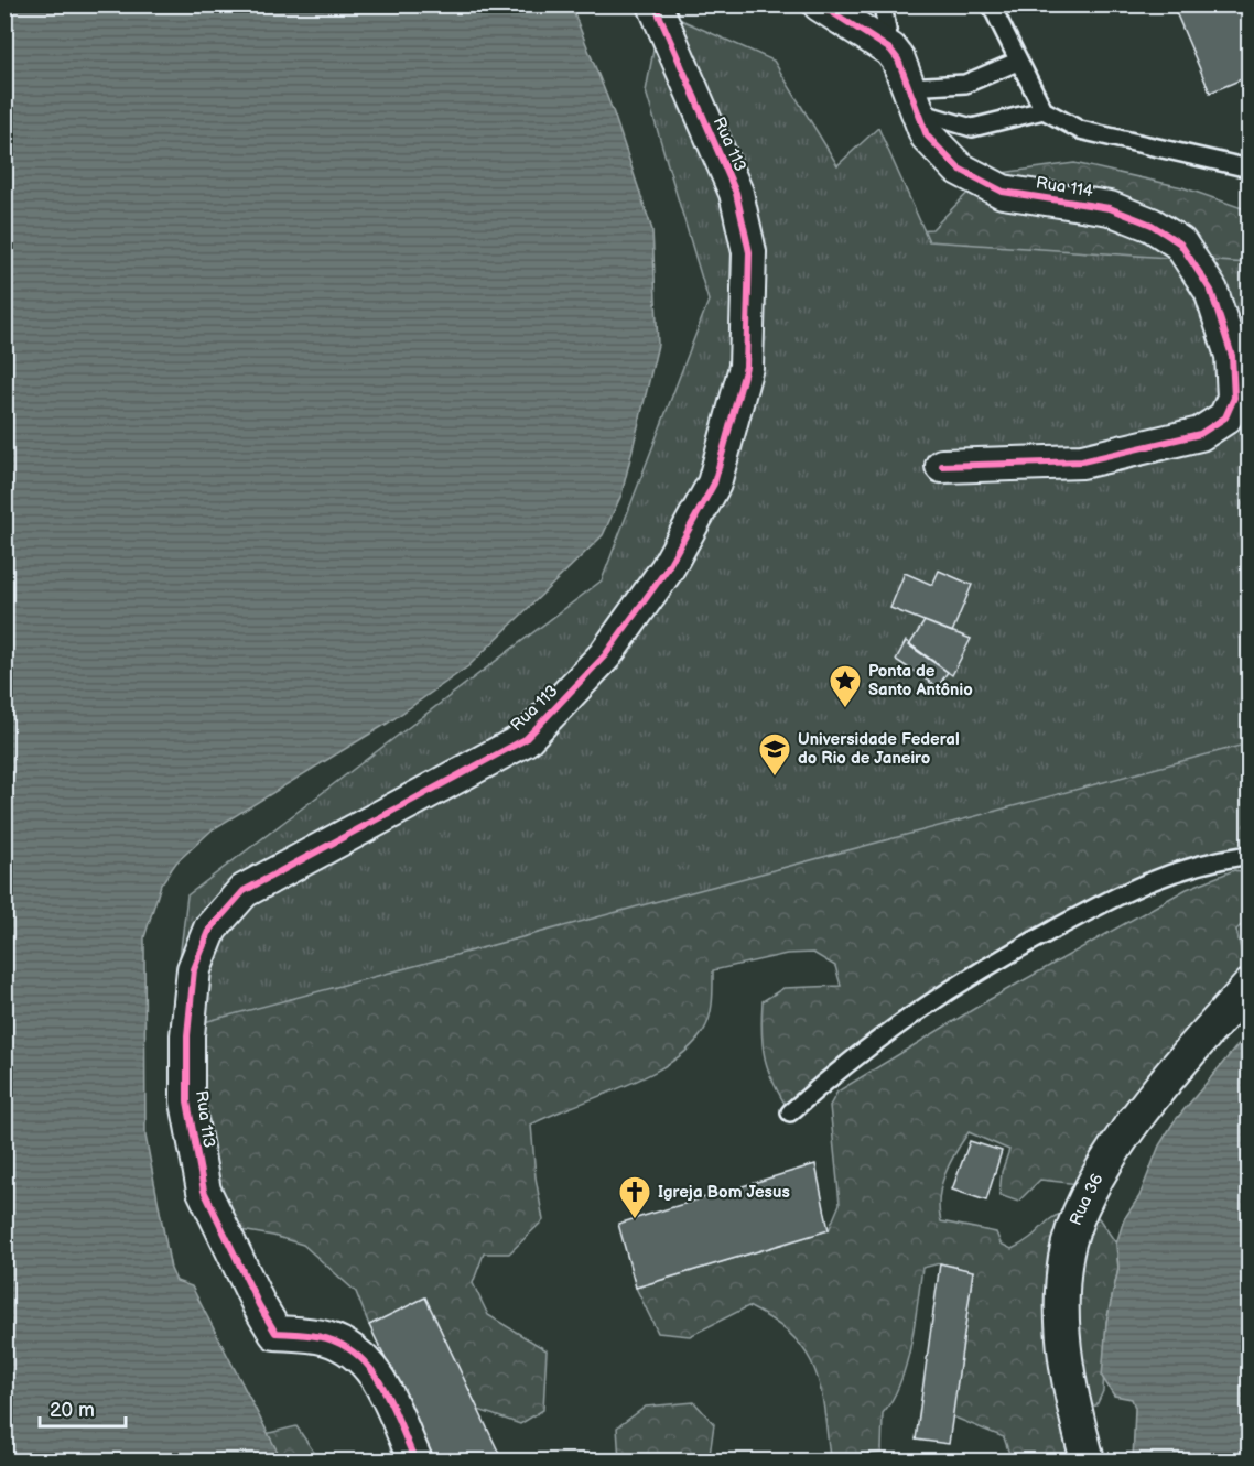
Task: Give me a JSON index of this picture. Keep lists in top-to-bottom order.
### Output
{
  "streets": {
    "street": ["Rua 113", "Rua 114", "Rua 36"]
  },
  "places": {
    "place": ["Ponta de Santo Antônio"],
    "school or university": ["Universidade Federal do Rio de Janeiro"],
    "church": ["Igreja Bom Jesus"]
  },
  "scale_bar": "20 m"
}
